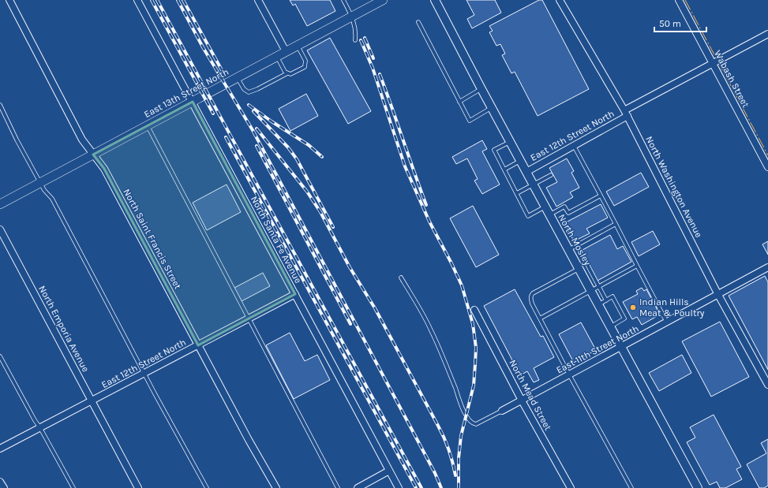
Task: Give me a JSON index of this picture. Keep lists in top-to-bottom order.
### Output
{
  "streets": {
    "main road": ["East 13th Street North"],
    "street": [
      "Wabash Street",
      "East 12th Street North",
      "North Washington Avenue",
      "North Saint Francis Street",
      "North Santa Fe Avenue",
      "North Mosley",
      "North Emporia Avenue",
      "East 11th Street North",
      "North Mead Street"
    ]
  },
  "crossings": [
    ["Wabash Street", "East 12th Street North"],
    ["East 13th Street North", "North Saint Francis Street"],
    ["East 13th Street North", "North Santa Fe Avenue"],
    ["East 12th Street North", "North Washington Avenue"],
    ["East 12th Street North", "North Saint Francis Street"],
    ["East 12th Street North", "North Santa Fe Avenue"],
    ["East 12th Street North", "North Mosley"],
    ["East 12th Street North", "North Emporia Avenue"],
    ["North Washington Avenue", "East 11th Street North"],
    ["North Mosley", "East 11th Street North"],
    ["East 11th Street North", "North Mead Street"]
  ],
  "places": ["Indian Hills Meat & Poultry"],
  "scale_bar": "50 m"
}
